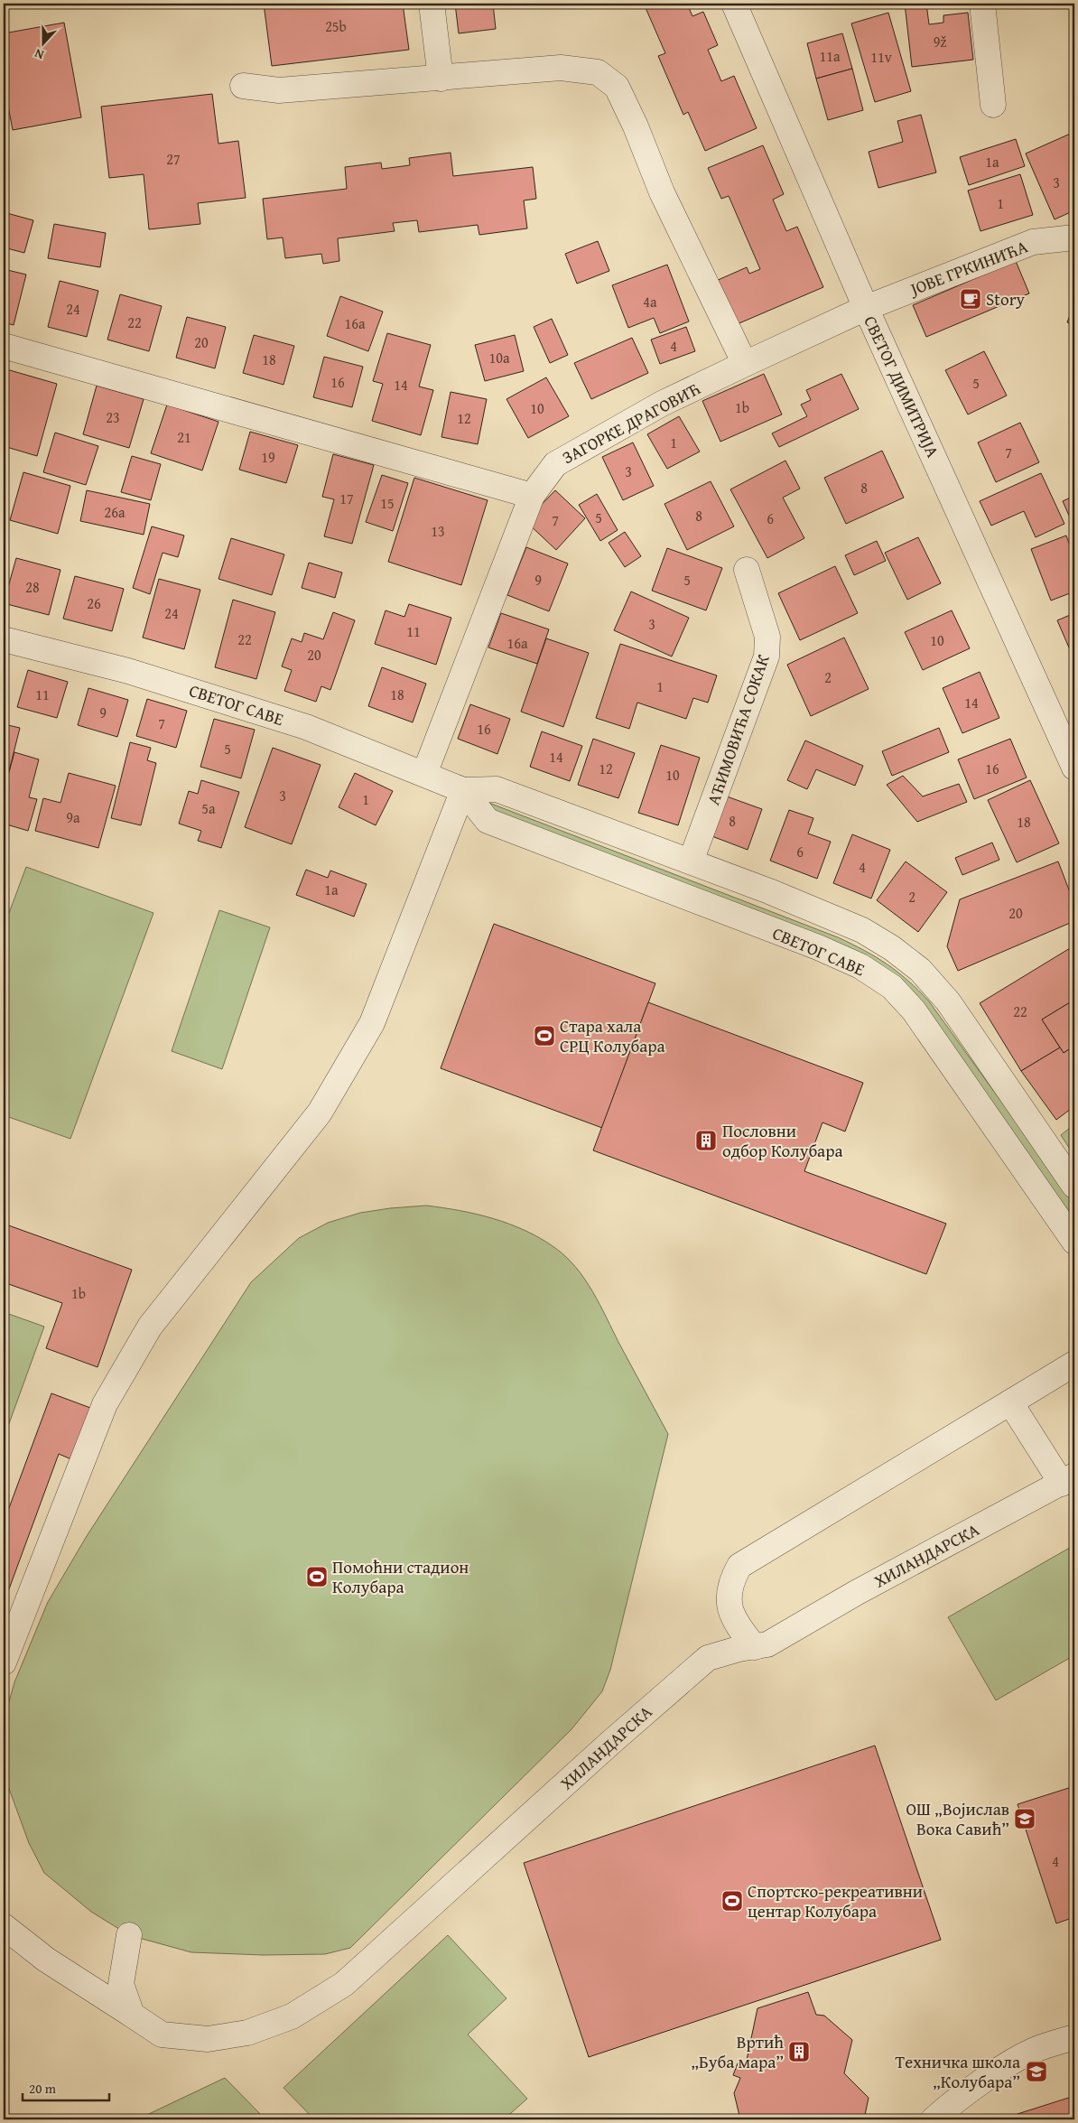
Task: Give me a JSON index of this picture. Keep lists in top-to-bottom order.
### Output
{
  "streets": {
    "street": [
      "ЈОВЕ ГРКИНИЋА",
      "СВЕТОГ ДИМИТРИЈА",
      "ЗАГОРКЕ ДРАГОВИЋ",
      "СВЕТОГ САВЕ",
      "АЋИМОВИЋА СОКАК",
      "ХИЛАНДАРСКА"
    ]
  },
  "crossings": [
    ["ЈОВЕ ГРКИНИЋА", "СВЕТОГ ДИМИТРИЈА"],
    ["ЈОВЕ ГРКИНИЋА", "ЗАГОРКЕ ДРАГОВИЋ"],
    ["СВЕТОГ ДИМИТРИЈА", "ЗАГОРКЕ ДРАГОВИЋ"],
    ["ЗАГОРКЕ ДРАГОВИЋ", "СВЕТОГ САВЕ"],
    ["СВЕТОГ САВЕ", "АЋИМОВИЋА СОКАК"]
  ],
  "places": {
    "cafe": ["Story"],
    "sports": ["Стара хала СРЦ Колубара", "Помоћни стадион Колубара", "Спортско-рекреативни центар Колубара"],
    "building": ["Пословни одбор Колубара", "Вртић „Буба мара”"],
    "school or university": ["ОШ „Војислав Вока Савић”", "Техничка школа „Колубара”"]
  },
  "house_numbers": [
    "25b",
    "9ž",
    "11a",
    "11v",
    "27",
    "1a",
    "3",
    "1",
    "4a",
    "24",
    "22",
    "16a",
    "20",
    "4",
    "10a",
    "18",
    "16",
    "5",
    "14",
    "1b",
    "10",
    "23",
    "12",
    "21",
    "1",
    "7",
    "19",
    "3",
    "8",
    "17",
    "15",
    "26a",
    "8",
    "5",
    "6",
    "7",
    "13",
    "9",
    "5",
    "28",
    "26",
    "24",
    "3",
    "11",
    "22",
    "10",
    "16a",
    "20",
    "2",
    "1",
    "11",
    "18",
    "14",
    "9",
    "7",
    "16",
    "5",
    "14",
    "12",
    "16",
    "10",
    "3",
    "1",
    "5a",
    "9a",
    "8",
    "18",
    "6",
    "4",
    "1a",
    "2",
    "20",
    "22",
    "1b",
    "4"
  ],
  "scale_bar": "20 m",
  "north": "bottom"
}
